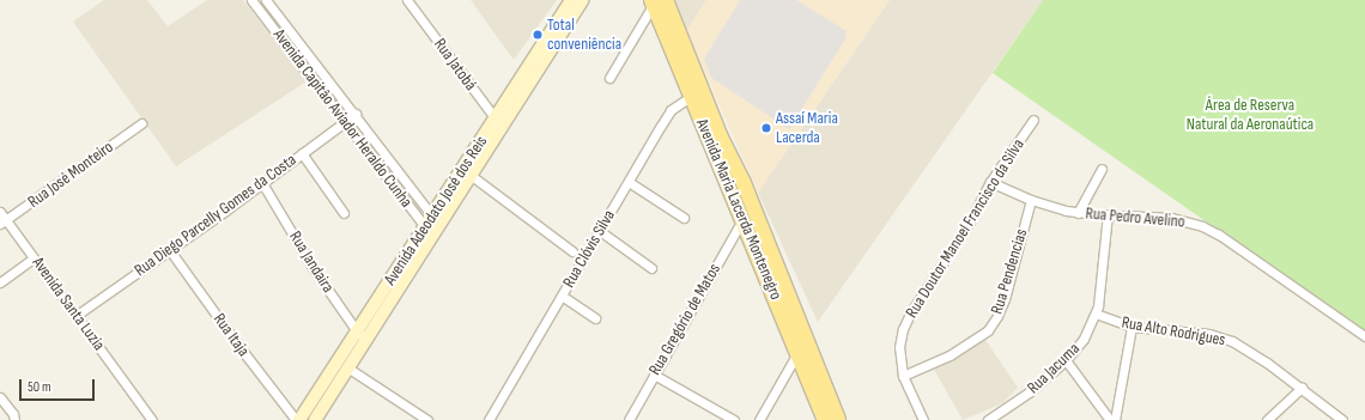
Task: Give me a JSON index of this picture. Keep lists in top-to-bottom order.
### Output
{
  "streets": {
    "main road": ["Avenida Maria Lacerda Montenegro", "Avenida Adeodato José dos Reis"],
    "street": [
      "Rua Jatobá",
      "Avenida Capitão Aviador Heraldo Cunha",
      "Rua José Monteiro",
      "Rua Diego Parcelly Gomes da Costa",
      "Rua Pedro Avelino",
      "Rua Doutor Manoel Francisco da Silva",
      "Rua Clóvis Silva",
      "Rua Jandaira",
      "Rua Pendencias",
      "Avenida Santa Luzia",
      "Rua Gregório de Matos",
      "Rua Alto Rodrigues",
      "Rua Itaja",
      "Rua Jacuma"
    ]
  },
  "crossings": [
    ["Rua Jatobá", "Avenida Adeodato José dos Reis"],
    ["Avenida Capitão Aviador Heraldo Cunha", "Avenida Adeodato José dos Reis"],
    ["Avenida Capitão Aviador Heraldo Cunha", "Rua Diego Parcelly Gomes da Costa"],
    ["Rua José Monteiro", "Avenida Santa Luzia"],
    ["Avenida Maria Lacerda Montenegro", "Rua Clóvis Silva"],
    ["Avenida Maria Lacerda Montenegro", "Rua Gregório de Matos"],
    ["Avenida Adeodato José dos Reis", "Rua Jandaira"],
    ["Avenida Adeodato José dos Reis", "Rua Itaja"],
    ["Rua Diego Parcelly Gomes da Costa", "Rua Jandaira"],
    ["Rua Diego Parcelly Gomes da Costa", "Avenida Santa Luzia"],
    ["Rua Diego Parcelly Gomes da Costa", "Rua Itaja"],
    ["Rua Pedro Avelino", "Rua Doutor Manoel Francisco da Silva"],
    ["Rua Pedro Avelino", "Rua Pendencias"],
    ["Rua Pedro Avelino", "Rua Jacuma"],
    ["Rua Doutor Manoel Francisco da Silva", "Rua Pendencias"],
    ["Rua Alto Rodrigues", "Rua Jacuma"]
  ],
  "parks": ["Área de Reserva Natural da Aeronaútica"],
  "places": ["Total conveniência", "Assaí Maria Lacerda"],
  "scale_bar": "50 m"
}
